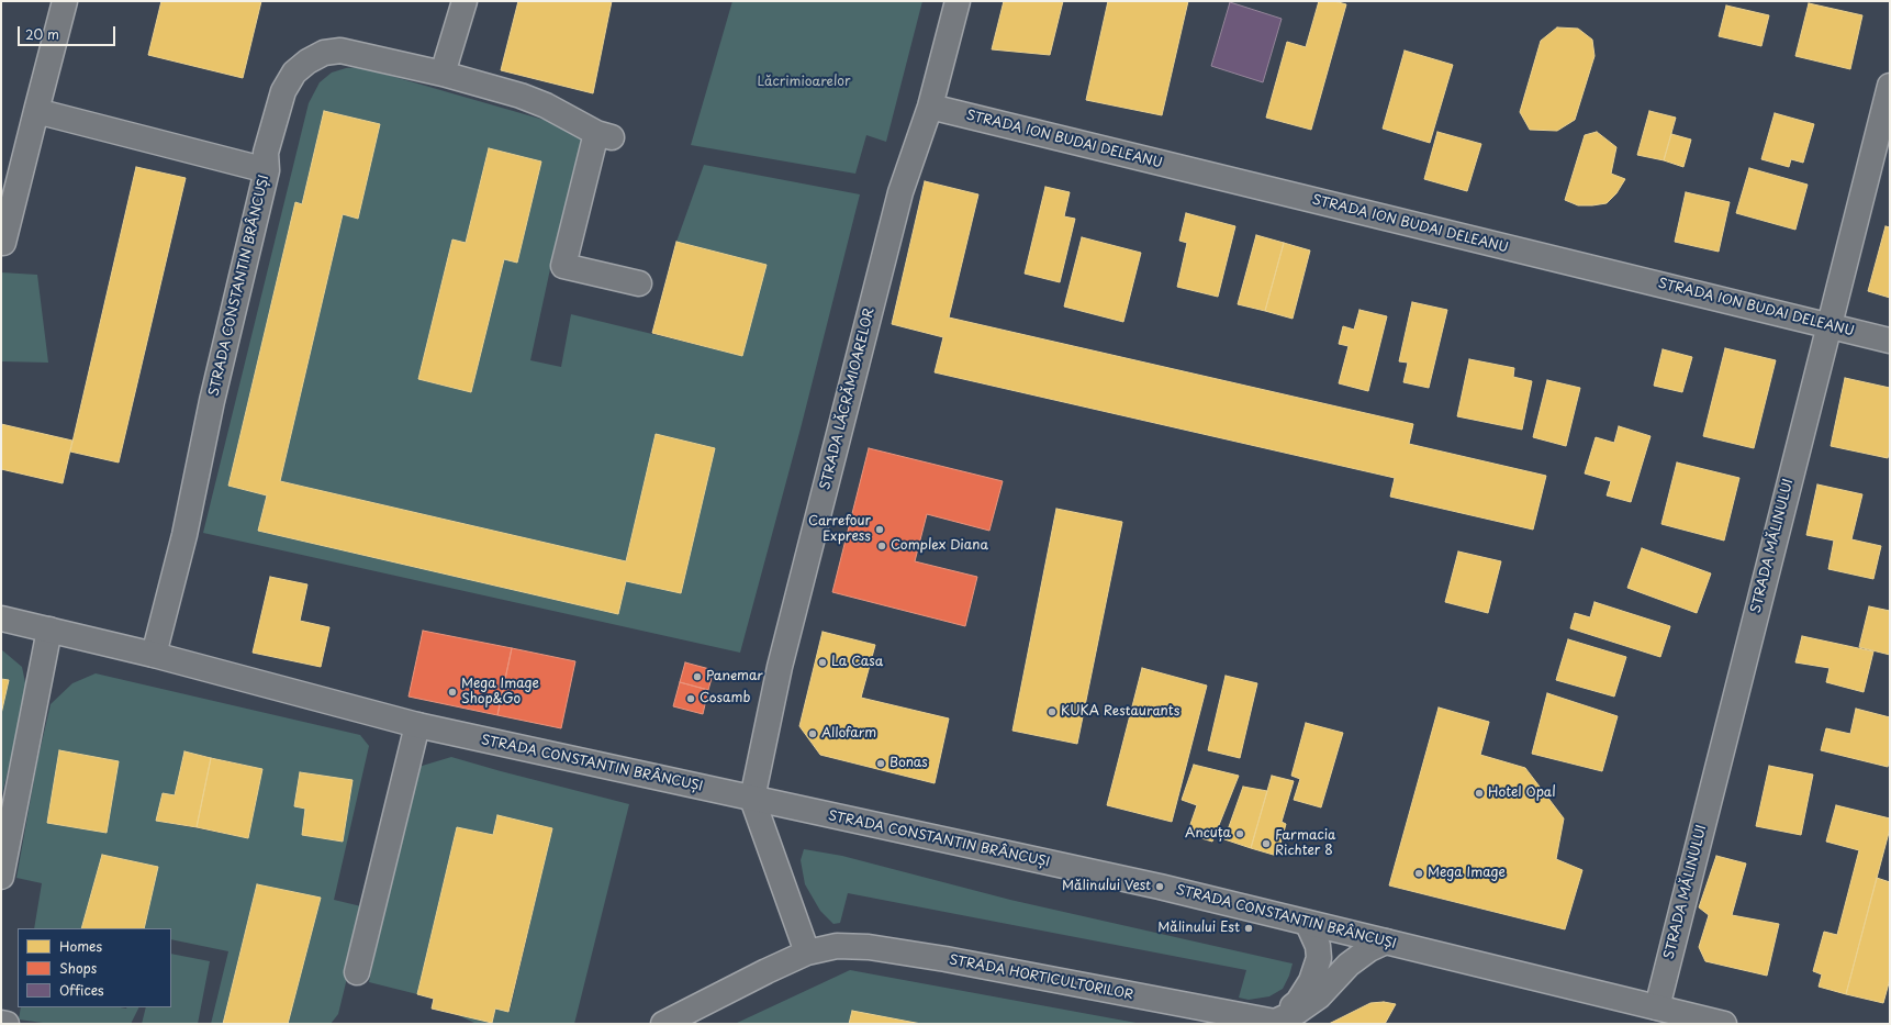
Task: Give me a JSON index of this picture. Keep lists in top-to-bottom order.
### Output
{
  "streets": {
    "street": [
      "STRADA ION BUDAI DELEANU",
      "STRADA CONSTANTIN BRÂNCUȘI",
      "STRADA LĂCRĂMIOARELOR",
      "STRADA MĂLINULUI",
      "STRADA HORTICULTORILOR"
    ]
  },
  "crossings": [
    ["STRADA ION BUDAI DELEANU", "STRADA LĂCRĂMIOARELOR"],
    ["STRADA ION BUDAI DELEANU", "STRADA MĂLINULUI"],
    ["STRADA CONSTANTIN BRÂNCUȘI", "STRADA LĂCRĂMIOARELOR"],
    ["STRADA CONSTANTIN BRÂNCUȘI", "STRADA MĂLINULUI"]
  ],
  "parks": ["Lăcrimioarelor"],
  "places": [
    "Carrefour Express",
    "Complex Diana",
    "La Casa",
    "Panemar",
    "Mega Image Shop&Go",
    "Cosamb",
    "KUKA Restaurants",
    "Allofarm",
    "Bonas",
    "Hotel Opal",
    "Ancuța",
    "Farmacia Richter 8",
    "Mega Image",
    "Mălinului Vest",
    "Mălinului Est"
  ],
  "legend": ["Homes", "Shops", "Offices"],
  "scale_bar": "20 m"
}
